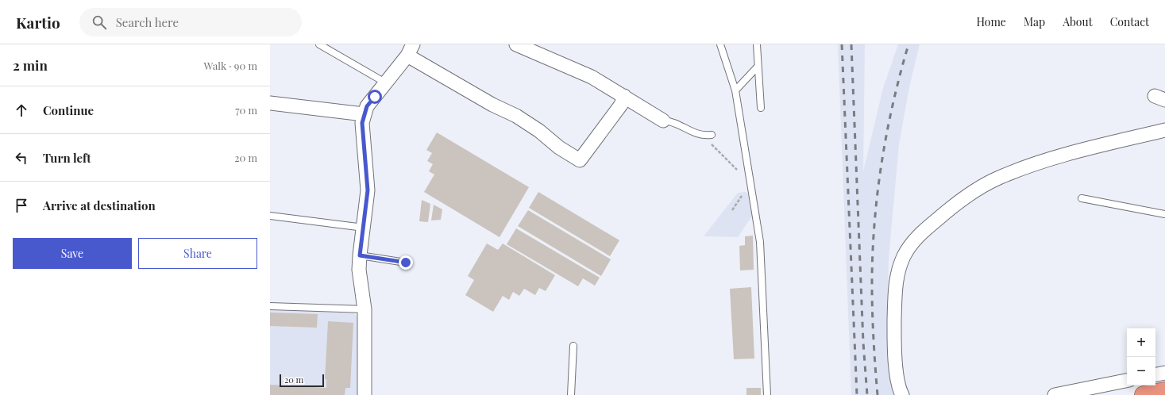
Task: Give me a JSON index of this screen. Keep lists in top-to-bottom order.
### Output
{
  "scale_bar": "20 m",
  "page": {
    "header": "Kartio",
    "search": "Search here",
    "nav": [
      "Home",
      "Map",
      "About",
      "Contact"
    ],
    "heading": ["2 min", "Walk · 90 m"],
    "list": [
      ["Continue", "70 m"],
      ["Turn left", "20 m"],
      "Arrive at destination"
    ],
    "buttons": ["Save", "Share"],
    "map_buttons": ["+", "−"],
    "scale": "20 m"
  }
}
